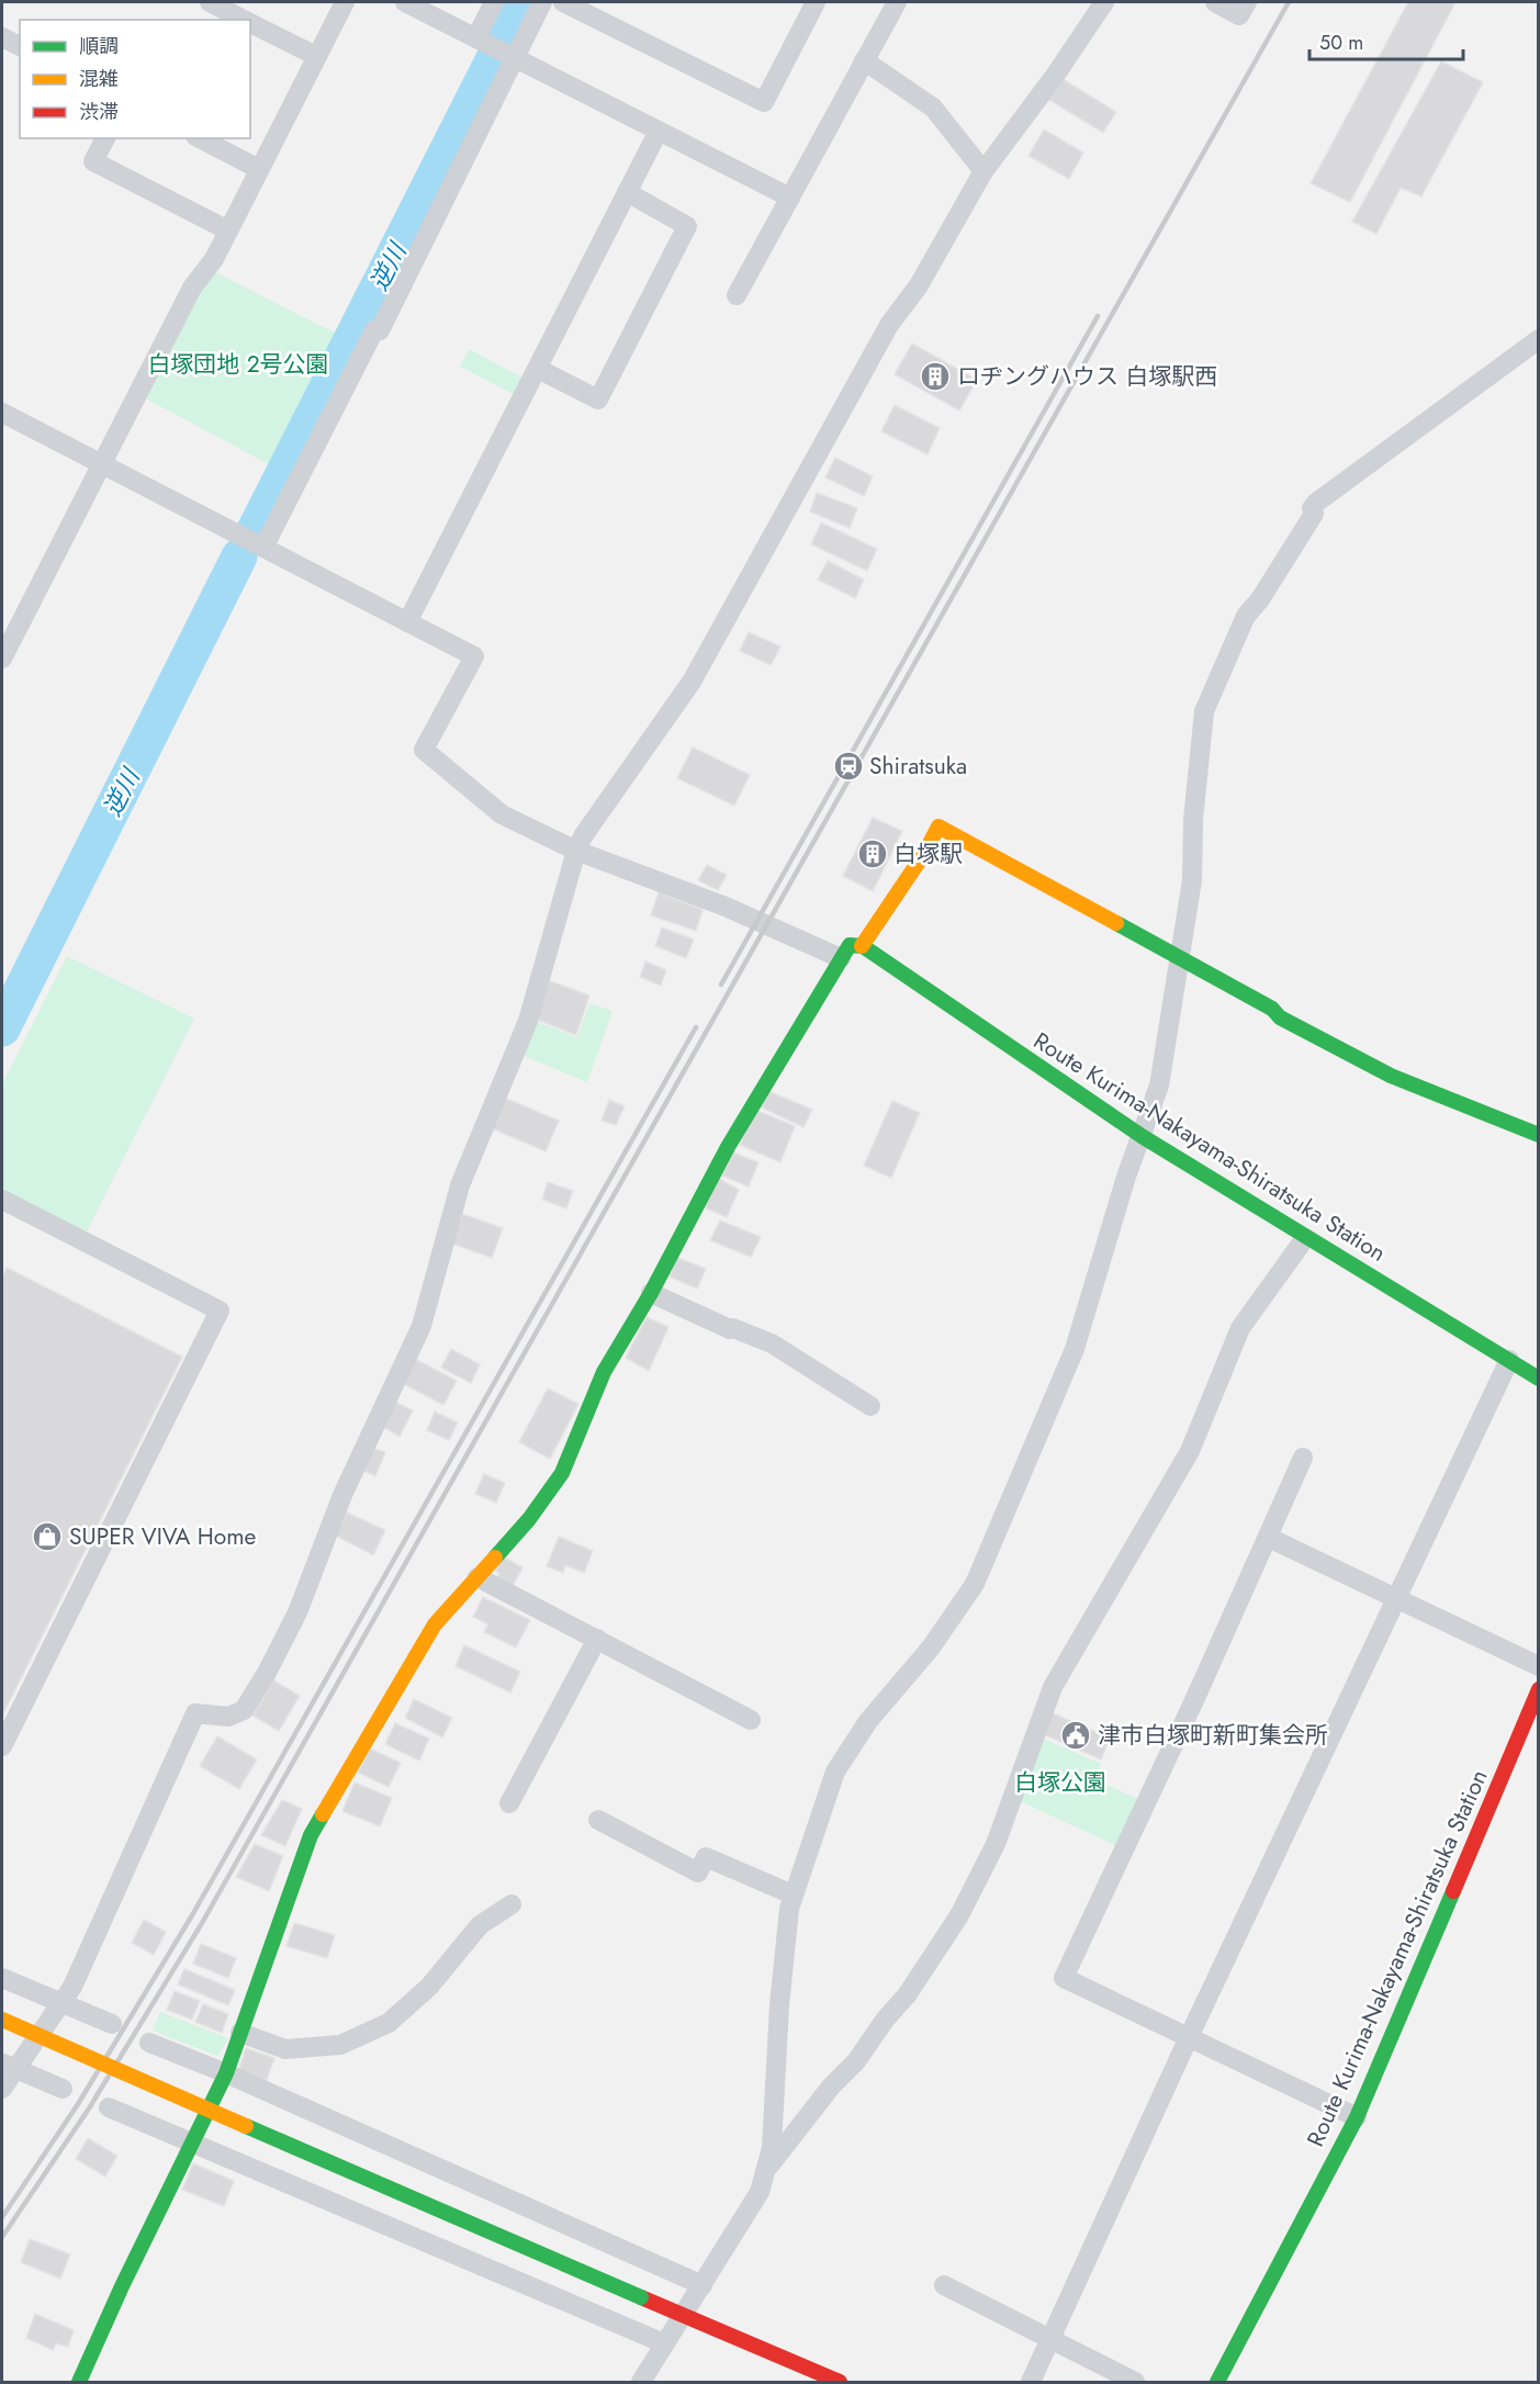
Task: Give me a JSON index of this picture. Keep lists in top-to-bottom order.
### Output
{
  "streets": {
    "street": ["Route Kurima-Nakayama-Shiratsuka Station"]
  },
  "water": ["逆川"],
  "parks": ["白塚団地 2号公園", "白塚公園"],
  "places": {
    "building": ["ロヂングハウス 白塚駅西", "白塚駅"],
    "station": ["Shiratsuka"],
    "shop": ["SUPER VIVA Home"],
    "public building": ["津市白塚町新町集会所"]
  },
  "legend": ["順調", "混雑", "渋滞"],
  "scale_bar": "50 m"
}
